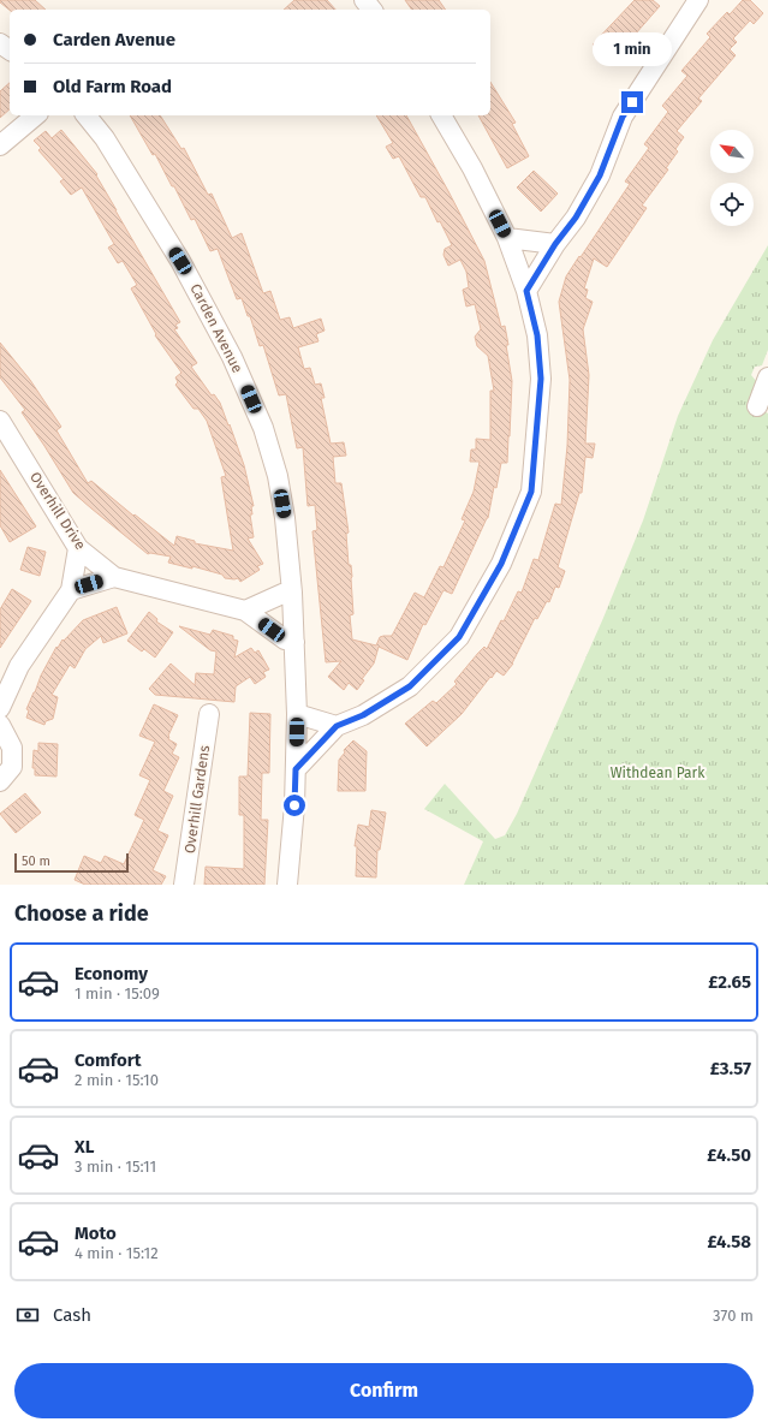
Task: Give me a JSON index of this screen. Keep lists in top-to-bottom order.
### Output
{
  "streets": {
    "street": ["Carden Avenue", "Overhill Drive", "Overhill Gardens"]
  },
  "crossings": [
    ["Carden Avenue", "Overhill Drive"]
  ],
  "parks": ["Withdean Park"],
  "scale_bar": "50 m",
  "north": "top left",
  "page": {
    "banner": ["Carden Avenue", "Old Farm Road"],
    "bubble": "1 min",
    "scale": "50 m",
    "heading": "Choose a ride",
    "list": [
      {
        "name": "Economy",
        "note": "1 min · 15:09",
        "value": "£2.65"
      },
      {
        "name": "Comfort",
        "note": "2 min · 15:10",
        "value": "£3.57"
      },
      {
        "name": "XL",
        "note": "3 min · 15:11",
        "value": "£4.50"
      },
      {
        "name": "Moto",
        "note": "4 min · 15:12",
        "value": "£4.58"
      }
    ],
    "pay": ["Cash", "370 m"],
    "buttons": "Confirm"
  }
}
